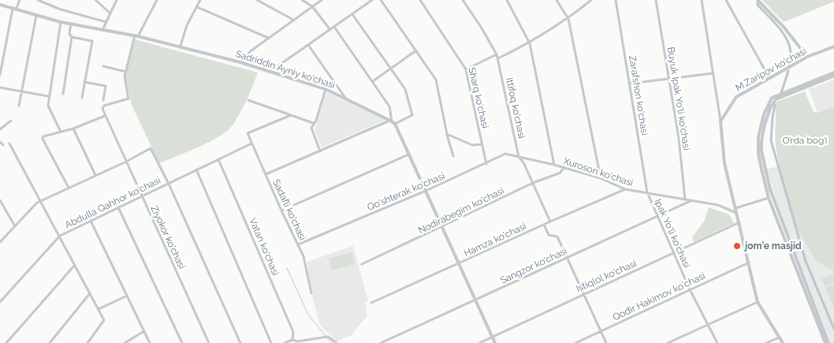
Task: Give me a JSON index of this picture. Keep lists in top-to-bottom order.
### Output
{
  "streets": {
    "street": [
      "Sadriddin Ayniy ko'chasi",
      "M.Zaripov ko'chasi",
      "Zarafshon ko'chasi",
      "Sharq ko'chasi",
      "Buyuk Ipak Yo'li ko'chasi",
      "Ittifoq ko'chasi",
      "Xuroson ko'chasi",
      "Qo'shterak ko'chasi",
      "Abdulla Qahhor ko'chasi",
      "Sadafli ko'chasi",
      "Nodirabegim ko'chasi",
      "Ipak Yo'li ko'chasi",
      "Ziyokor ko'chasi",
      "Hamza ko'chasi",
      "Vatan ko'chasi",
      "Sangzor ko'chasi",
      "Istiqlol ko'chasi",
      "Qodir Hakimov ko'chasi"
    ]
  },
  "crossings": [
    ["Zarafshon ko'chasi", "Xuroson ko'chasi"],
    ["Zarafshon ko'chasi", "Ipak Yo'li ko'chasi"],
    ["Sharq ko'chasi", "Qo'shterak ko'chasi"],
    ["Buyuk Ipak Yo'li ko'chasi", "Xuroson ko'chasi"],
    ["Ittifoq ko'chasi", "Qo'shterak ko'chasi"],
    ["Ittifoq ko'chasi", "Nodirabegim ko'chasi"],
    ["Ittifoq ko'chasi", "Hamza ko'chasi"],
    ["Xuroson ko'chasi", "Qo'shterak ko'chasi"],
    ["Xuroson ko'chasi", "Nodirabegim ko'chasi"],
    ["Xuroson ko'chasi", "Ipak Yo'li ko'chasi"],
    ["Xuroson ko'chasi", "Hamza ko'chasi"],
    ["Xuroson ko'chasi", "Sangzor ko'chasi"],
    ["Qo'shterak ko'chasi", "Sadafli ko'chasi"],
    ["Abdulla Qahhor ko'chasi", "Sadafli ko'chasi"],
    ["Abdulla Qahhor ko'chasi", "Ziyokor ko'chasi"],
    ["Abdulla Qahhor ko'chasi", "Vatan ko'chasi"],
    ["Ipak Yo'li ko'chasi", "Sangzor ko'chasi"],
    ["Ipak Yo'li ko'chasi", "Istiqlol ko'chasi"],
    ["Ipak Yo'li ko'chasi", "Qodir Hakimov ko'chasi"]
  ],
  "parks": ["O’rda bog’i"],
  "places": ["jom'e masjid"]
}
